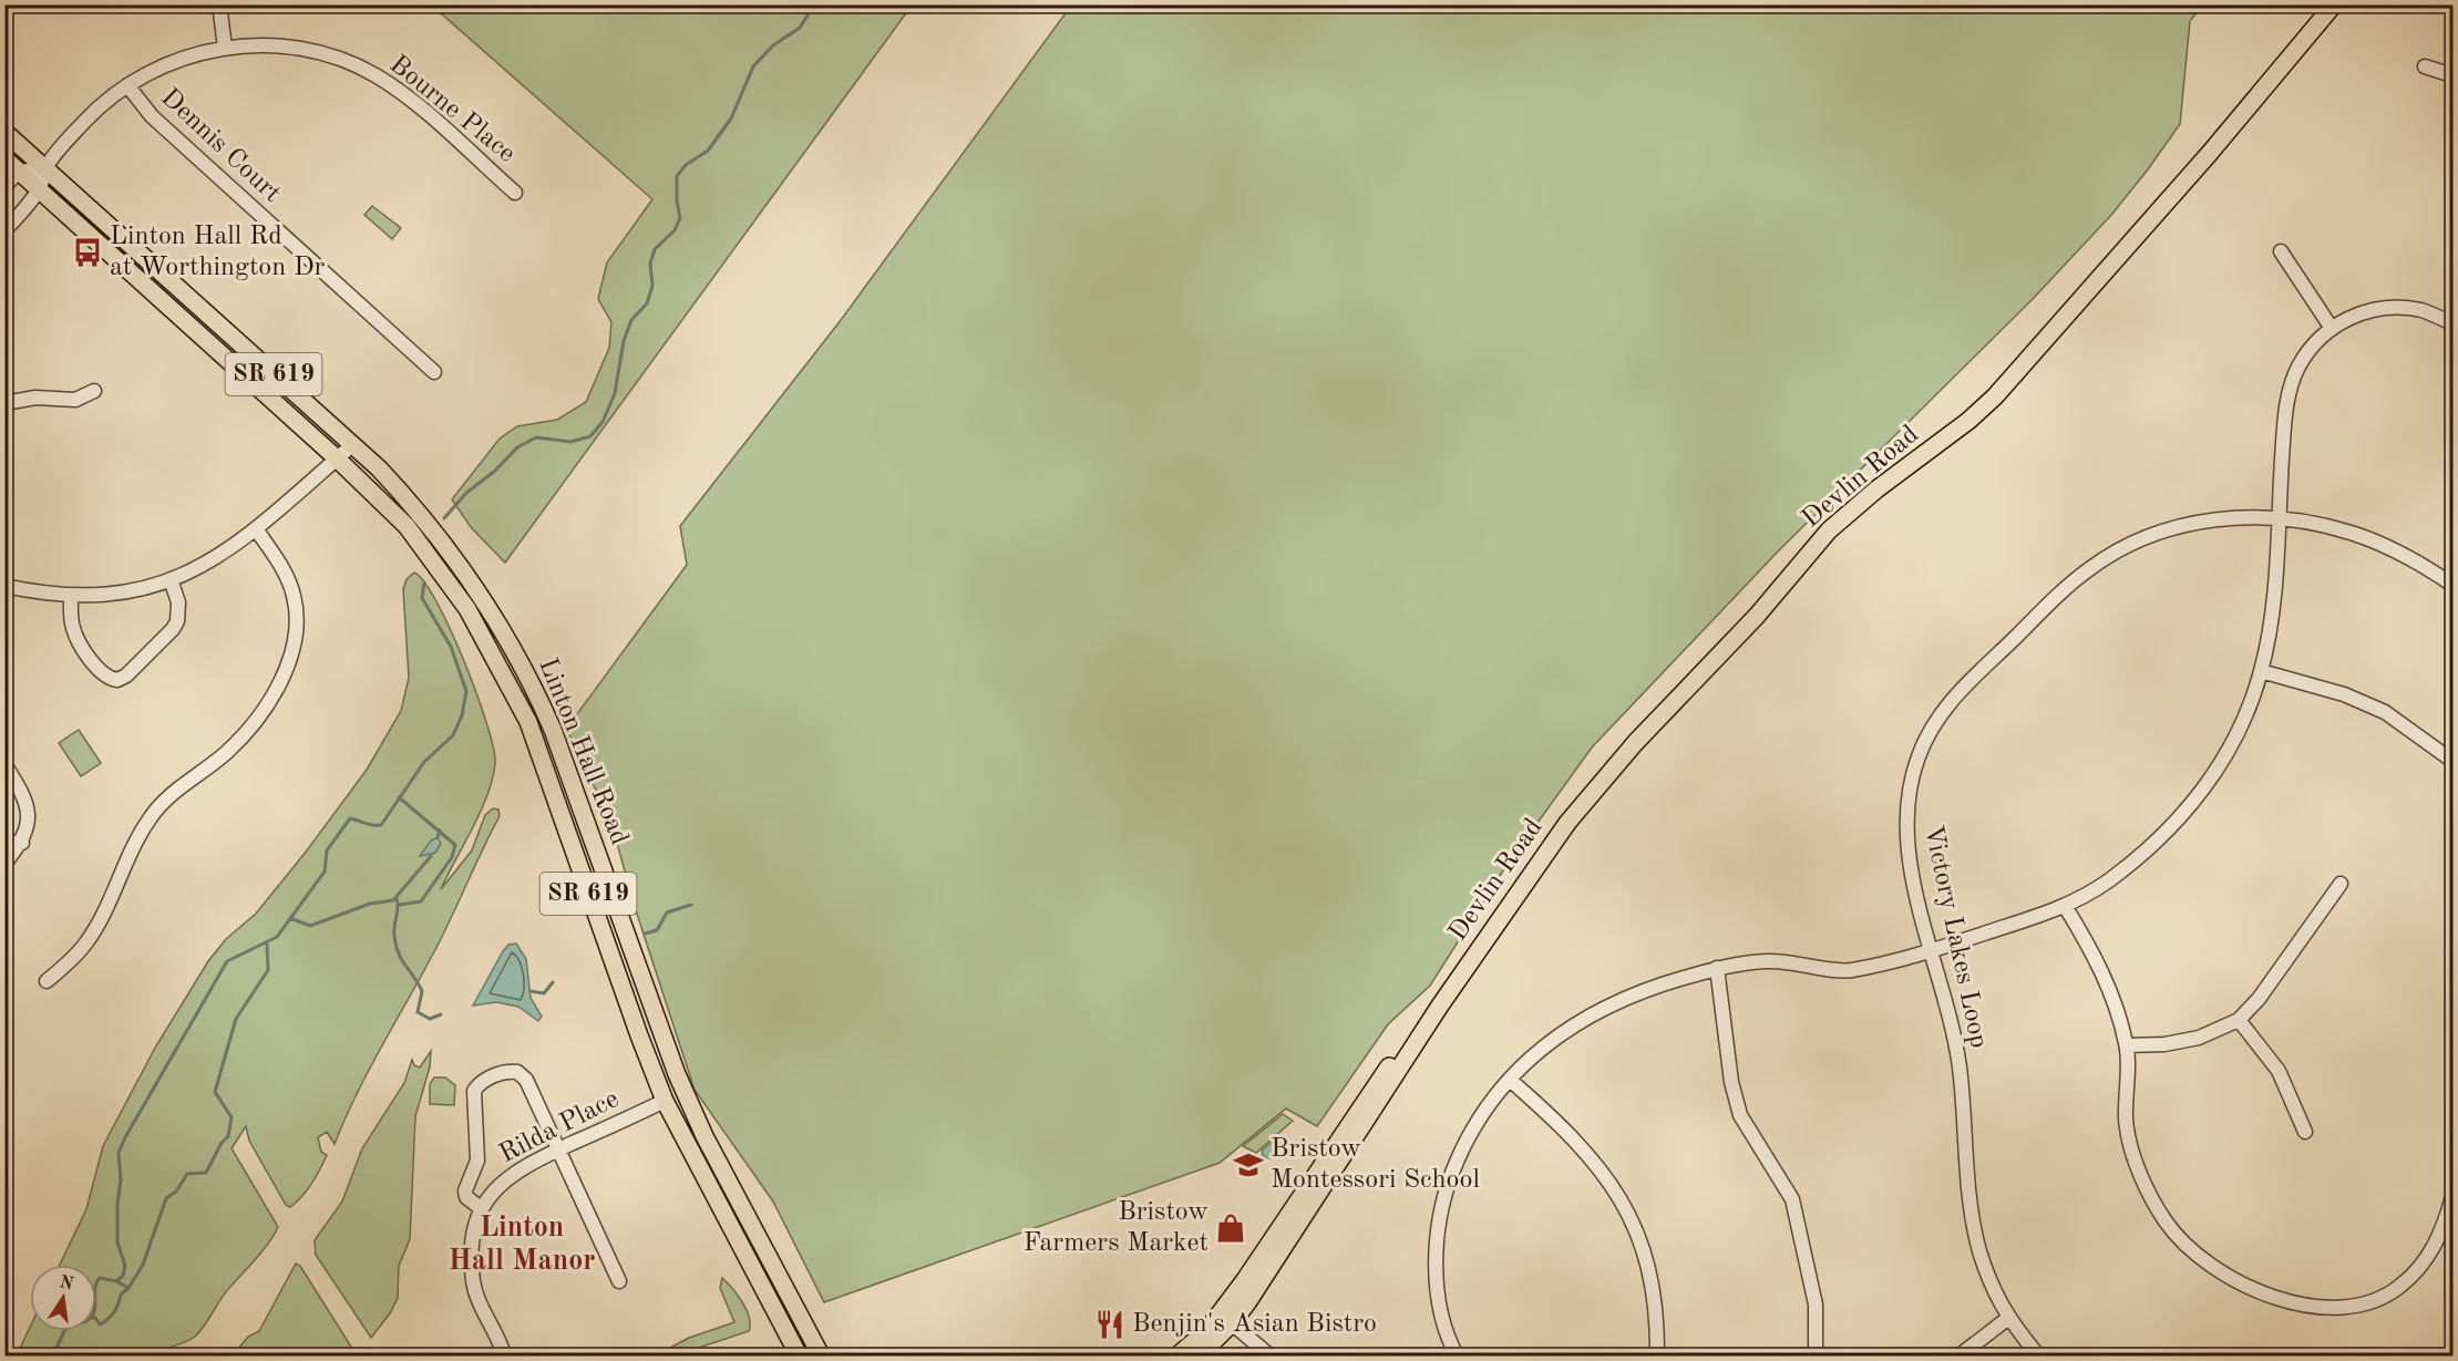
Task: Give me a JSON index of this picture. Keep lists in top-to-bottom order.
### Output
{
  "streets": {
    "main road": ["SR 619", "Devlin Road", "Linton Hall Road"],
    "street": [
      "Bourne Place",
      "Dennis Court",
      "Victory Lakes Loop",
      "Rilda Place"
    ]
  },
  "crossings": [
    ["Bourne Place", "Dennis Court"],
    ["Bourne Place", "Linton Hall Road"],
    ["Linton Hall Road", "Rilda Place"]
  ],
  "districts": ["Linton Hall Manor"],
  "places": {
    "bus stop": ["Linton Hall Rd at Worthington Dr"],
    "school or university": ["Bristow Montessori School"],
    "shop": ["Bristow Farmers Market"],
    "restaurant": ["Benjin's Asian Bistro"]
  },
  "north": "top"
}
